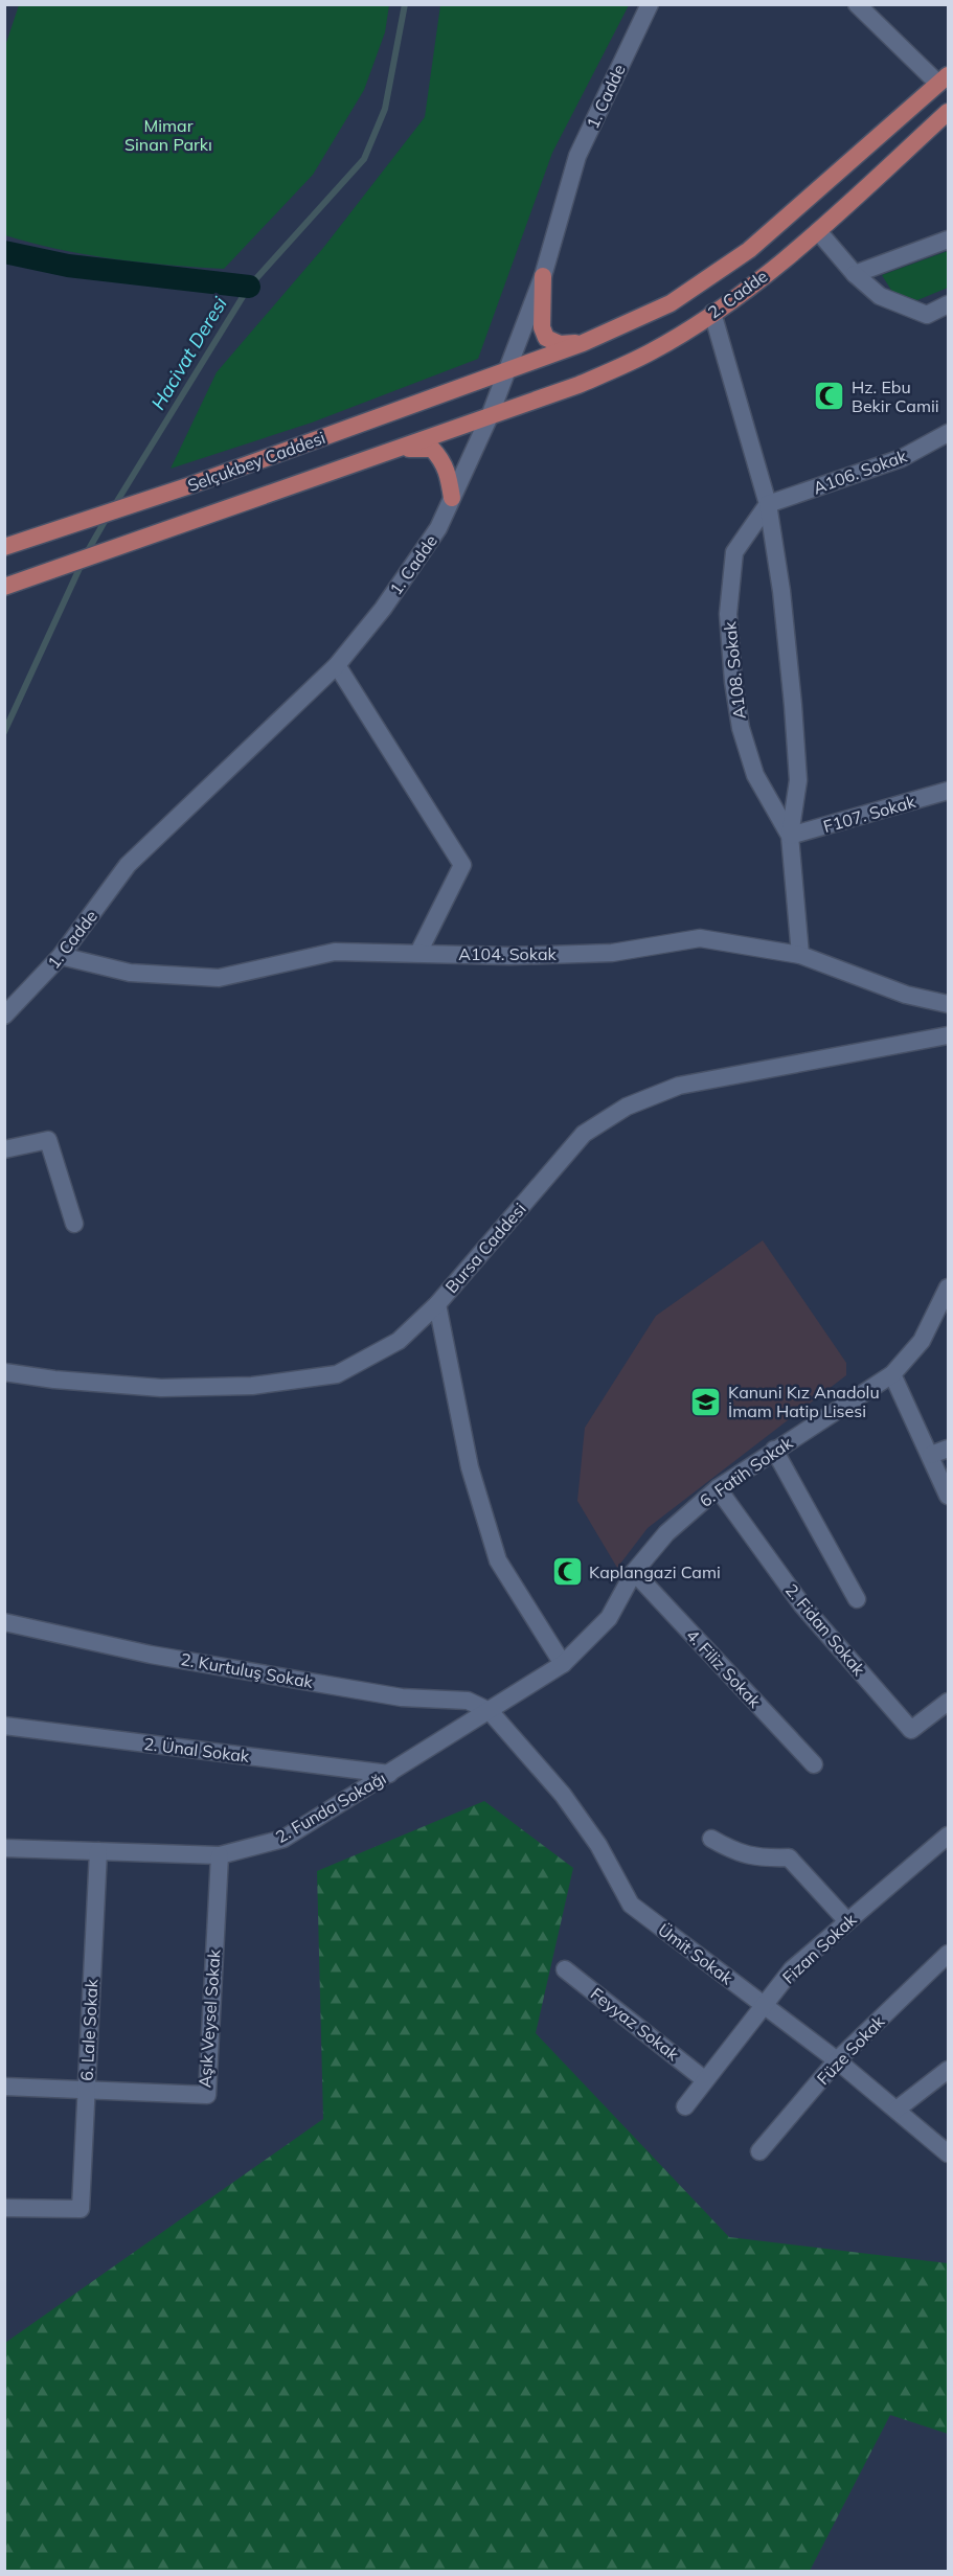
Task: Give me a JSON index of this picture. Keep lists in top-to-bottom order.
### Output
{
  "streets": {
    "main road": ["2. Cadde", "Selçukbey Caddesi"],
    "street": [
      "1. Cadde",
      "A106. Sokak",
      "A108. Sokak",
      "F107. Sokak",
      "A104. Sokak",
      "Bursa Caddesi",
      "6. Fatih Sokak",
      "2. Fidan Sokak",
      "4. Filiz Sokak",
      "2. Kurtuluş Sokak",
      "2. Ünal Sokak",
      "2. Funda Sokağı",
      "Fizan Sokak",
      "Ümit Sokak",
      "Aşık Veysel Sokak",
      "Feyyaz Sokak",
      "6. Lale Sokak",
      "Füze Sokak"
    ]
  },
  "crossings": [
    ["1. Cadde", "2. Cadde"],
    ["1. Cadde", "Selçukbey Caddesi"],
    ["1. Cadde", "A104. Sokak"],
    ["2. Cadde", "Selçukbey Caddesi"],
    ["2. Cadde", "A108. Sokak"],
    ["A106. Sokak", "A108. Sokak"],
    ["A108. Sokak", "F107. Sokak"],
    ["A108. Sokak", "A104. Sokak"],
    ["6. Fatih Sokak", "2. Fidan Sokak"],
    ["6. Fatih Sokak", "4. Filiz Sokak"],
    ["6. Fatih Sokak", "2. Kurtuluş Sokak"],
    ["6. Fatih Sokak", "2. Funda Sokağı"],
    ["6. Fatih Sokak", "Ümit Sokak"],
    ["2. Kurtuluş Sokak", "2. Funda Sokağı"],
    ["2. Kurtuluş Sokak", "Ümit Sokak"],
    ["2. Ünal Sokak", "2. Funda Sokağı"],
    ["2. Funda Sokağı", "Ümit Sokak"],
    ["2. Funda Sokağı", "Aşık Veysel Sokak"],
    ["2. Funda Sokağı", "6. Lale Sokak"],
    ["Fizan Sokak", "Ümit Sokak"],
    ["Fizan Sokak", "Feyyaz Sokak"],
    ["Ümit Sokak", "Füze Sokak"],
    ["Aşık Veysel Sokak", "6. Lale Sokak"]
  ],
  "water": ["Hacivat Deresi"],
  "parks": ["Mimar Sinan Parkı"],
  "places": {
    "mosque": ["Hz. Ebu Bekir Camii", "Kaplangazi Cami"],
    "school or university": ["Kanuni Kız Anadolu İmam Hatip Lisesi"]
  }
}
